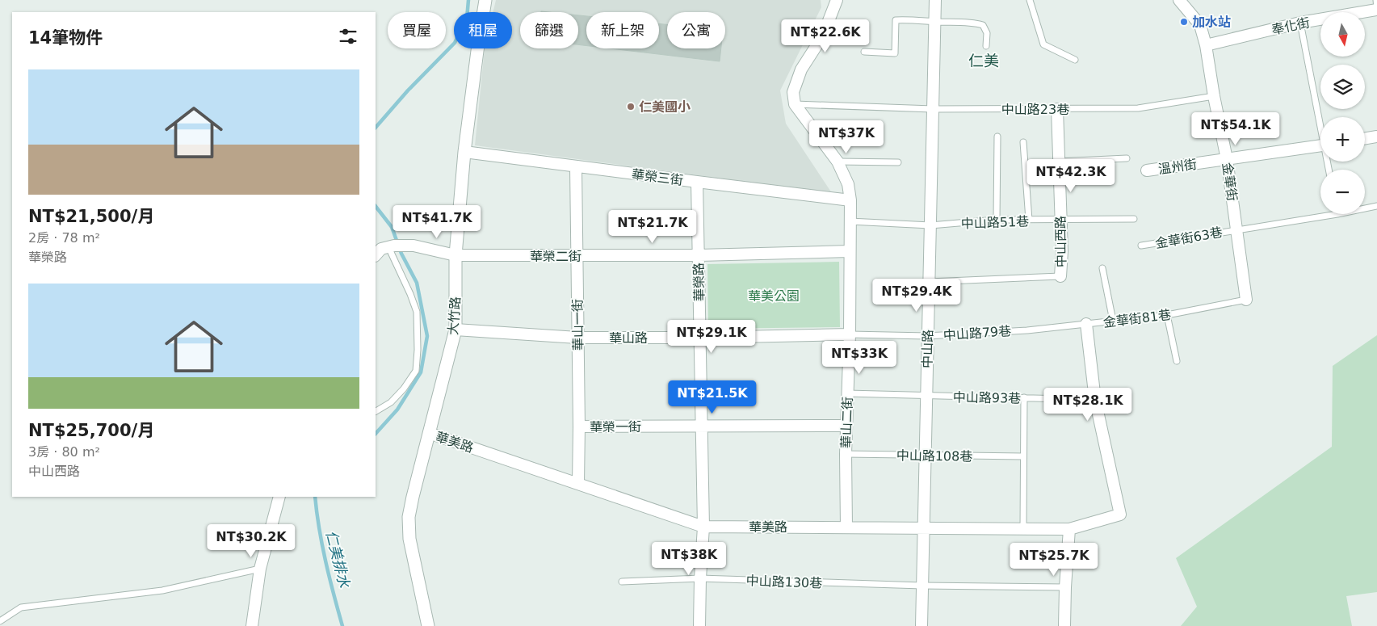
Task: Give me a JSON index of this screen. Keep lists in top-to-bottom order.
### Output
{
  "streets": {
    "street": [
      "奉化街",
      "溫州街",
      "華榮三街",
      "金華街",
      "中山西路",
      "華榮二街",
      "華榮路",
      "大竹路",
      "華山一街",
      "華山路",
      "中山路",
      "華山二街",
      "華榮一街",
      "華美路"
    ],
    "lane": [
      "中山路23巷",
      "中山路51巷",
      "金華街63巷",
      "金華街81巷",
      "中山路79巷",
      "中山路93巷",
      "中山路108巷",
      "中山路130巷"
    ]
  },
  "crossings": [
    ["奉化街", "金華街"],
    ["中山路23巷", "金華街"],
    ["中山路23巷", "中山西路"],
    ["中山路23巷", "中山路"],
    ["中山路23巷", "華山二街"],
    ["溫州街", "金華街"],
    ["華榮三街", "華榮路"],
    ["華榮三街", "大竹路"],
    ["華榮三街", "華山一街"],
    ["華榮三街", "華山二街"],
    ["金華街", "金華街63巷"],
    ["金華街", "金華街81巷"],
    ["中山路51巷", "中山西路"],
    ["中山路51巷", "中山路"],
    ["中山路51巷", "華山二街"],
    ["華榮二街", "華榮路"],
    ["華榮二街", "大竹路"],
    ["華榮二街", "華山一街"],
    ["華榮二街", "華山二街"],
    ["華榮路", "華山路"],
    ["華榮路", "華榮一街"],
    ["華榮路", "華美路"],
    ["華榮路", "中山路130巷"],
    ["大竹路", "華山路"],
    ["大竹路", "華美路"],
    ["金華街81巷", "中山路79巷"],
    ["華山一街", "華山路"],
    ["華山一街", "華榮一街"],
    ["華山一街", "華美路"],
    ["中山路79巷", "華山路"],
    ["中山路79巷", "中山路"],
    ["中山路79巷", "華山二街"],
    ["華山路", "華山二街"],
    ["中山路", "中山路93巷"],
    ["中山路", "華美路"],
    ["中山路", "中山路108巷"],
    ["中山路", "中山路130巷"],
    ["中山路93巷", "華山二街"],
    ["中山路93巷", "華美路"],
    ["華山二街", "華榮一街"],
    ["華山二街", "華美路"],
    ["華山二街", "中山路108巷"]
  ],
  "districts": ["仁美"],
  "water": ["仁美排水"],
  "parks": ["華美公園"],
  "places": ["加水站", "仁美國小"],
  "north": "bottom",
  "page": {
    "map_buttons": ["+", "−"],
    "chip": [
      "買屋",
      "租屋",
      "篩選",
      "新上架",
      "公寓"
    ],
    "heading": "14筆物件",
    "price": [
      "NT$22.6K",
      "NT$54.1K",
      "NT$37K",
      "NT$42.3K",
      "NT$41.7K",
      "NT$21.7K",
      "NT$29.4K",
      "NT$29.1K",
      "NT$33K",
      "NT$21.5K",
      "NT$28.1K",
      "NT$30.2K",
      "NT$38K",
      "NT$25.7K"
    ],
    "list": [
      {
        "name": "NT$21,500/月",
        "note": "2房 · 78 m² · 華榮路"
      },
      {
        "name": "NT$25,700/月",
        "note": "3房 · 80 m² · 中山西路"
      }
    ]
  }
}
